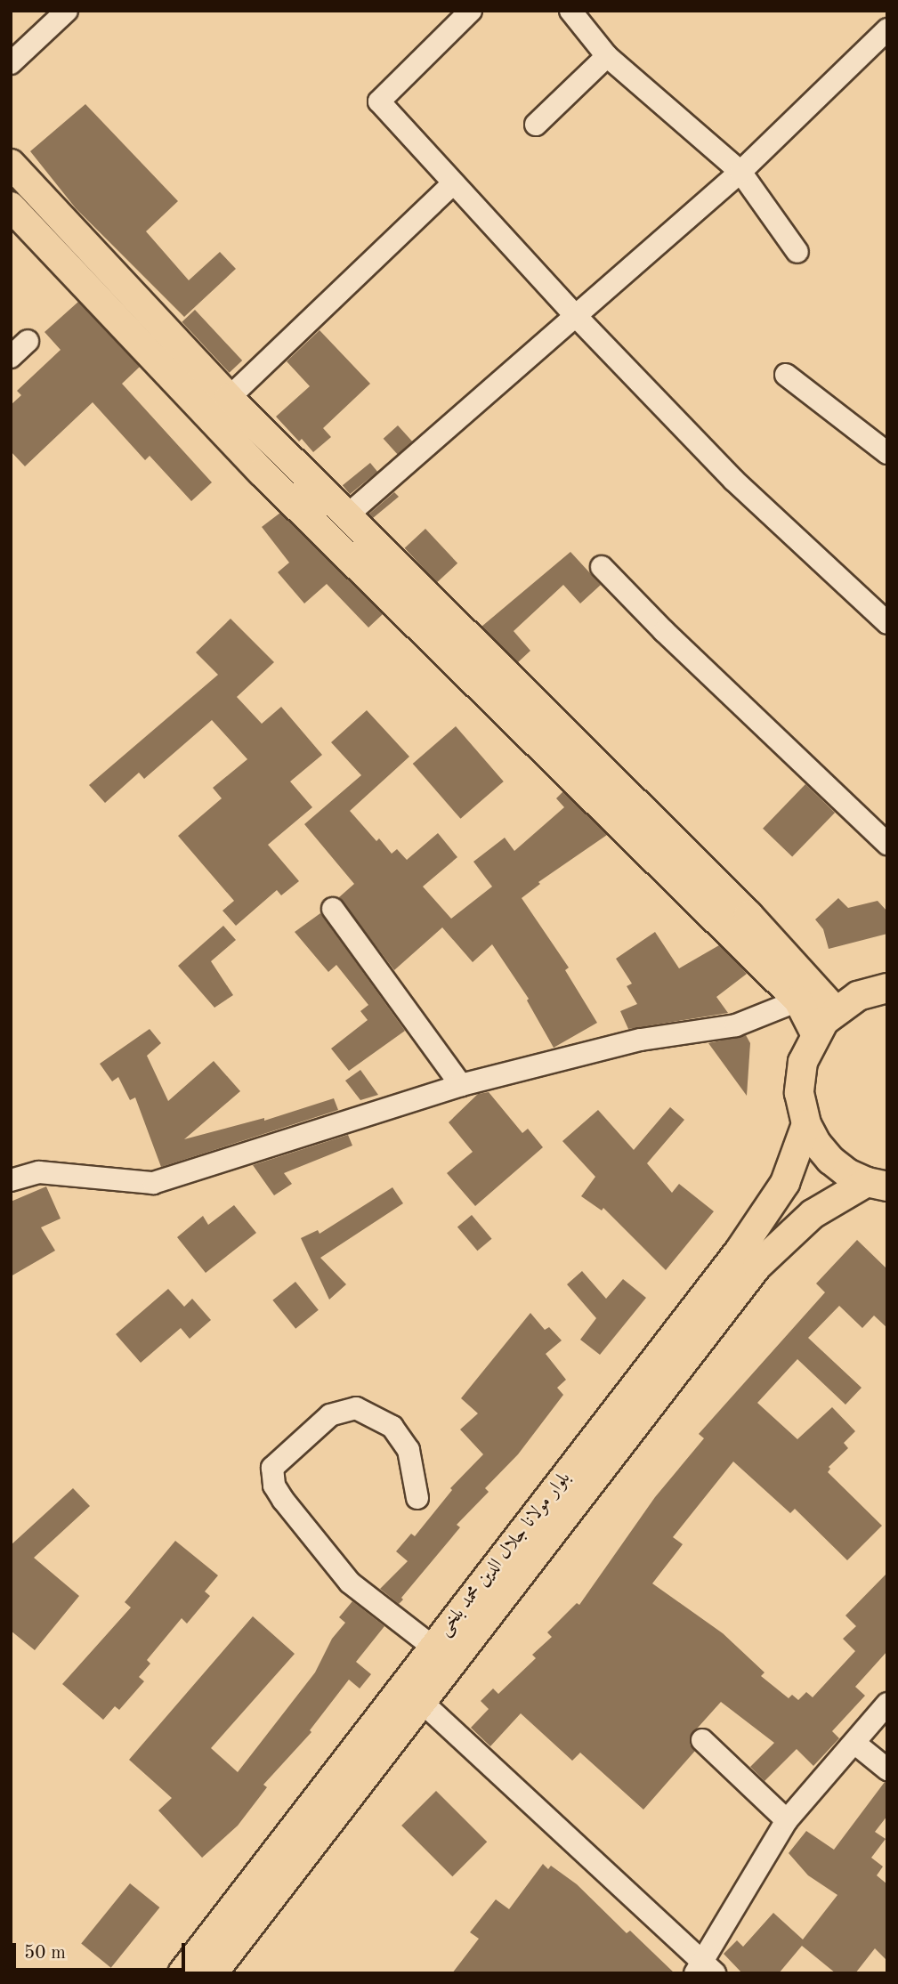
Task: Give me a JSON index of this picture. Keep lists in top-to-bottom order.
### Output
{
  "streets": {
    "main road": ["بلوار مولانا جلال الدین محمد بلخی"]
  },
  "scale_bar": "50 m"
}
